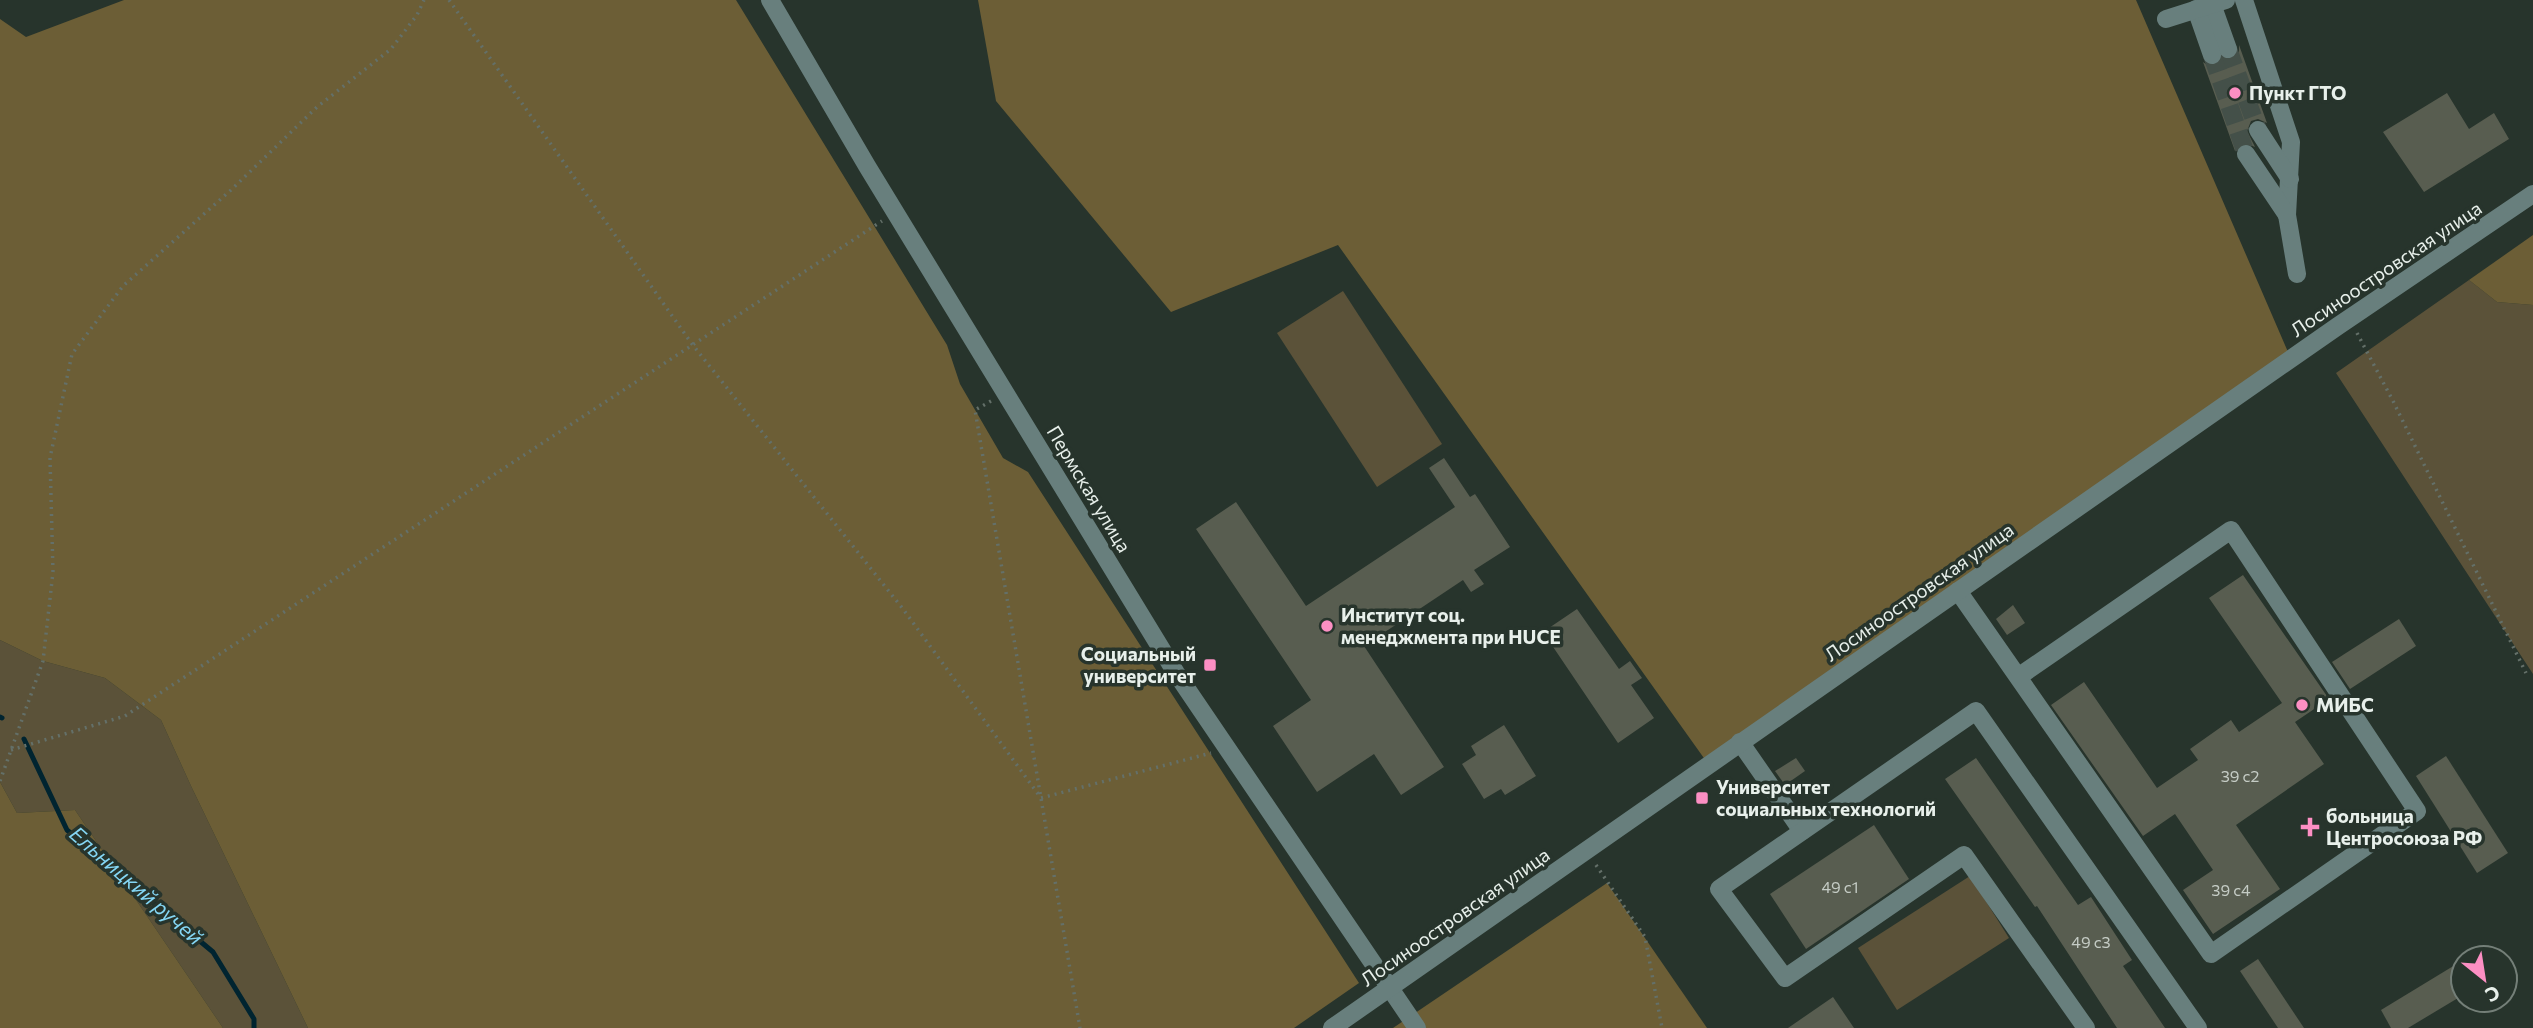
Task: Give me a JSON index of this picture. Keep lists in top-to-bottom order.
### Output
{
  "streets": {
    "street": ["Лосиноостровская улица", "Пермская улица"]
  },
  "crossings": [
    ["Лосиноостровская улица", "Пермская улица"]
  ],
  "water": ["Ельницкий ручей"],
  "places": {
    "other": ["Пункт ГТО", "Институт соц. менеджмента при HUCE", "МИБС"],
    "transit": ["Социальный университет", "Университет социальных технологий"],
    "health": ["больница Центросоюза РФ"]
  },
  "house_numbers": [
    "39 с2",
    "49 с1",
    "39 с4",
    "49 с3"
  ],
  "north": "bottom right"
}
